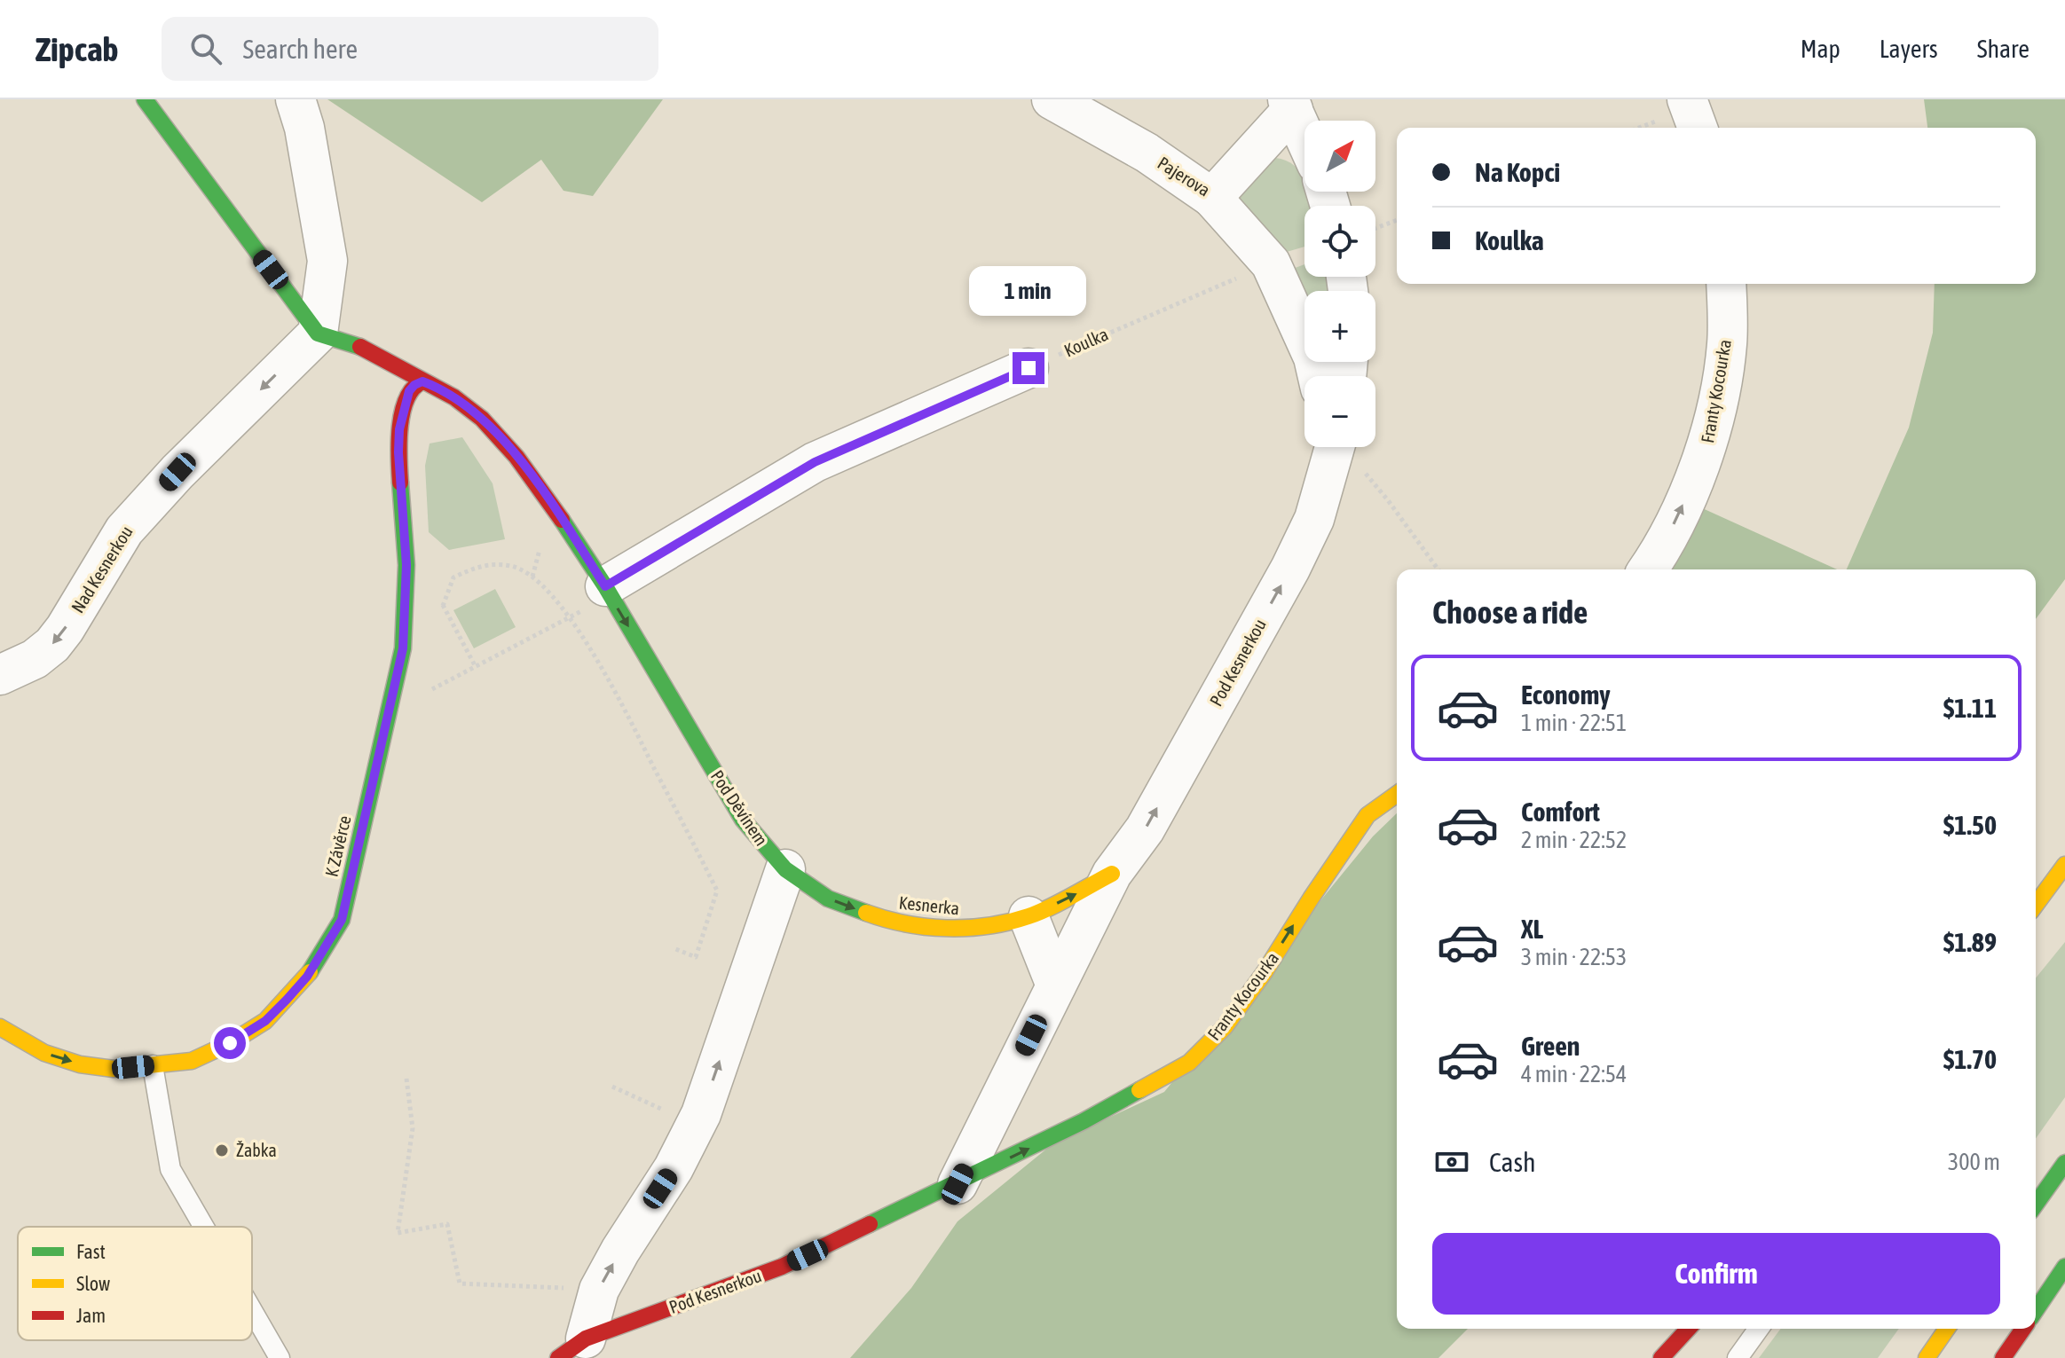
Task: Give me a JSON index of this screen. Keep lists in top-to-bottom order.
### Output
{
  "streets": {
    "main road": [
      "Franty Kocourka",
      "Pod Kesnerkou",
      "Pod Děvínem",
      "K Závěrce",
      "Kesnerka"
    ],
    "street": ["Pajerova", "Nad Kesnerkou"],
    "path": ["Koulka"]
  },
  "crossings": [
    ["Franty Kocourka", "Pod Kesnerkou"],
    ["Nad Kesnerkou", "Pod Děvínem"],
    ["Pod Kesnerkou", "Kesnerka"],
    ["Pod Děvínem", "K Závěrce"],
    ["Pod Děvínem", "Kesnerka"]
  ],
  "one_way": [
    "Franty Kocourka",
    "Nad Kesnerkou",
    "Pod Kesnerkou",
    "Pod Děvínem",
    "Kesnerka"
  ],
  "places": ["Žabka"],
  "legend": ["Fast", "Slow", "Jam"],
  "north": "top right",
  "page": {
    "header": "Zipcab",
    "search": "Search here",
    "nav": ["Map", "Layers", "Share"],
    "map_buttons": ["+", "−"],
    "banner": ["Na Kopci", "Koulka"],
    "bubble": "1 min",
    "heading": "Choose a ride",
    "list": [
      {
        "name": "Economy",
        "note": "1 min · 22:51",
        "value": "$1.11"
      },
      {
        "name": "Comfort",
        "note": "2 min · 22:52",
        "value": "$1.50"
      },
      {
        "name": "XL",
        "note": "3 min · 22:53",
        "value": "$1.89"
      },
      {
        "name": "Green",
        "note": "4 min · 22:54",
        "value": "$1.70"
      }
    ],
    "pay": ["Cash", "300 m"],
    "buttons": "Confirm"
  }
}
